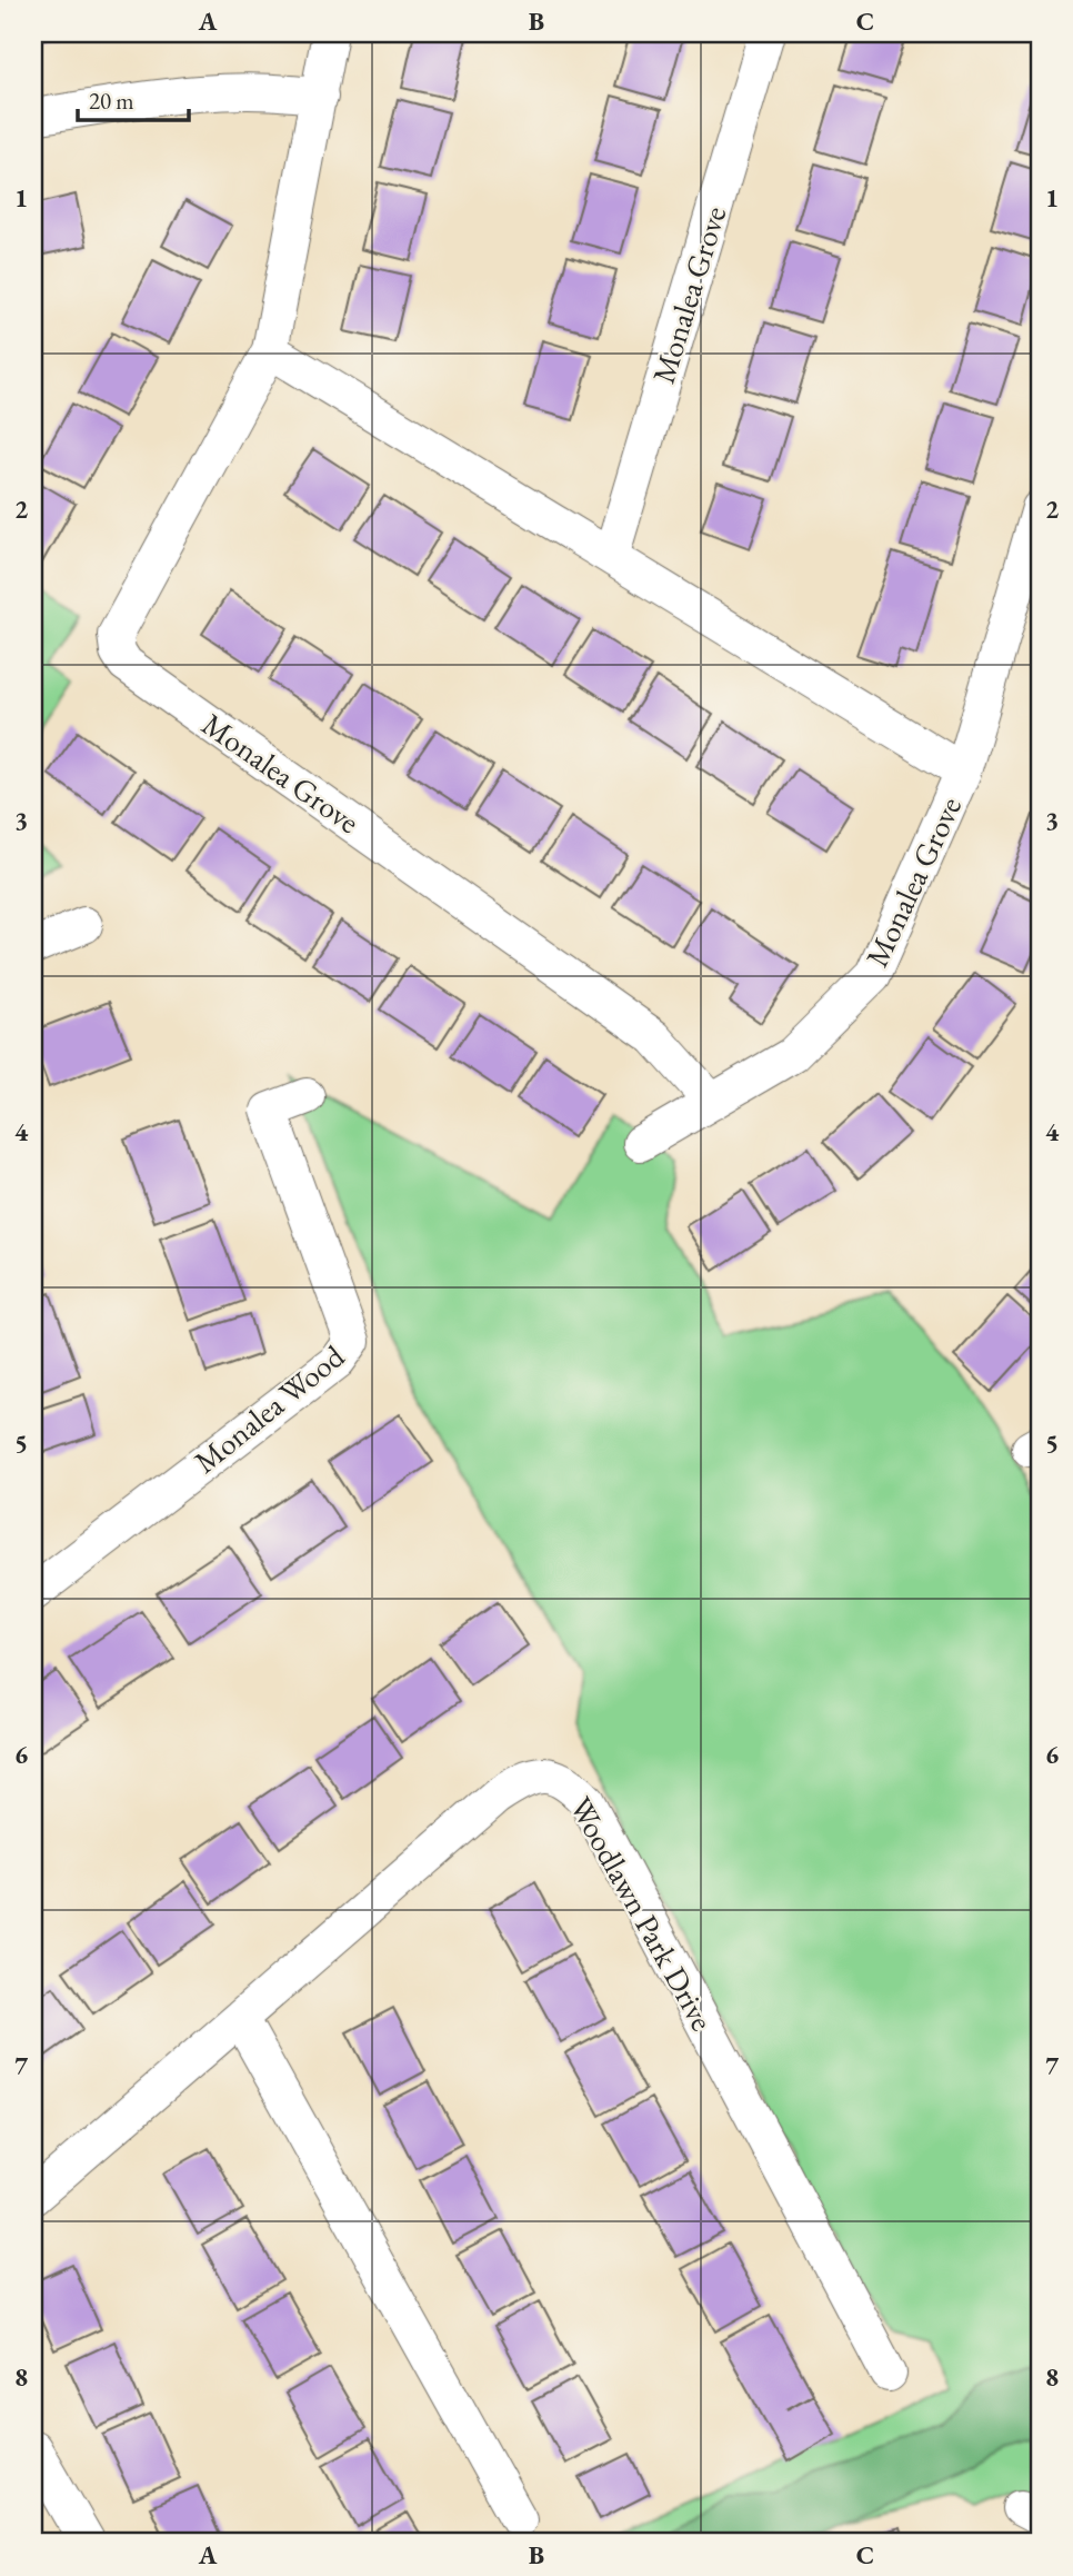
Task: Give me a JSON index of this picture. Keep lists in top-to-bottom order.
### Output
{
  "streets": {
    "street": ["Monalea Grove", "Monalea Wood", "Woodlawn Park Drive"]
  },
  "scale_bar": "20 m",
  "grid": {
    "columns": ["A", "B", "C"],
    "rows": [
      "1",
      "2",
      "3",
      "4",
      "5",
      "6",
      "7",
      "8"
    ]
  }
}
